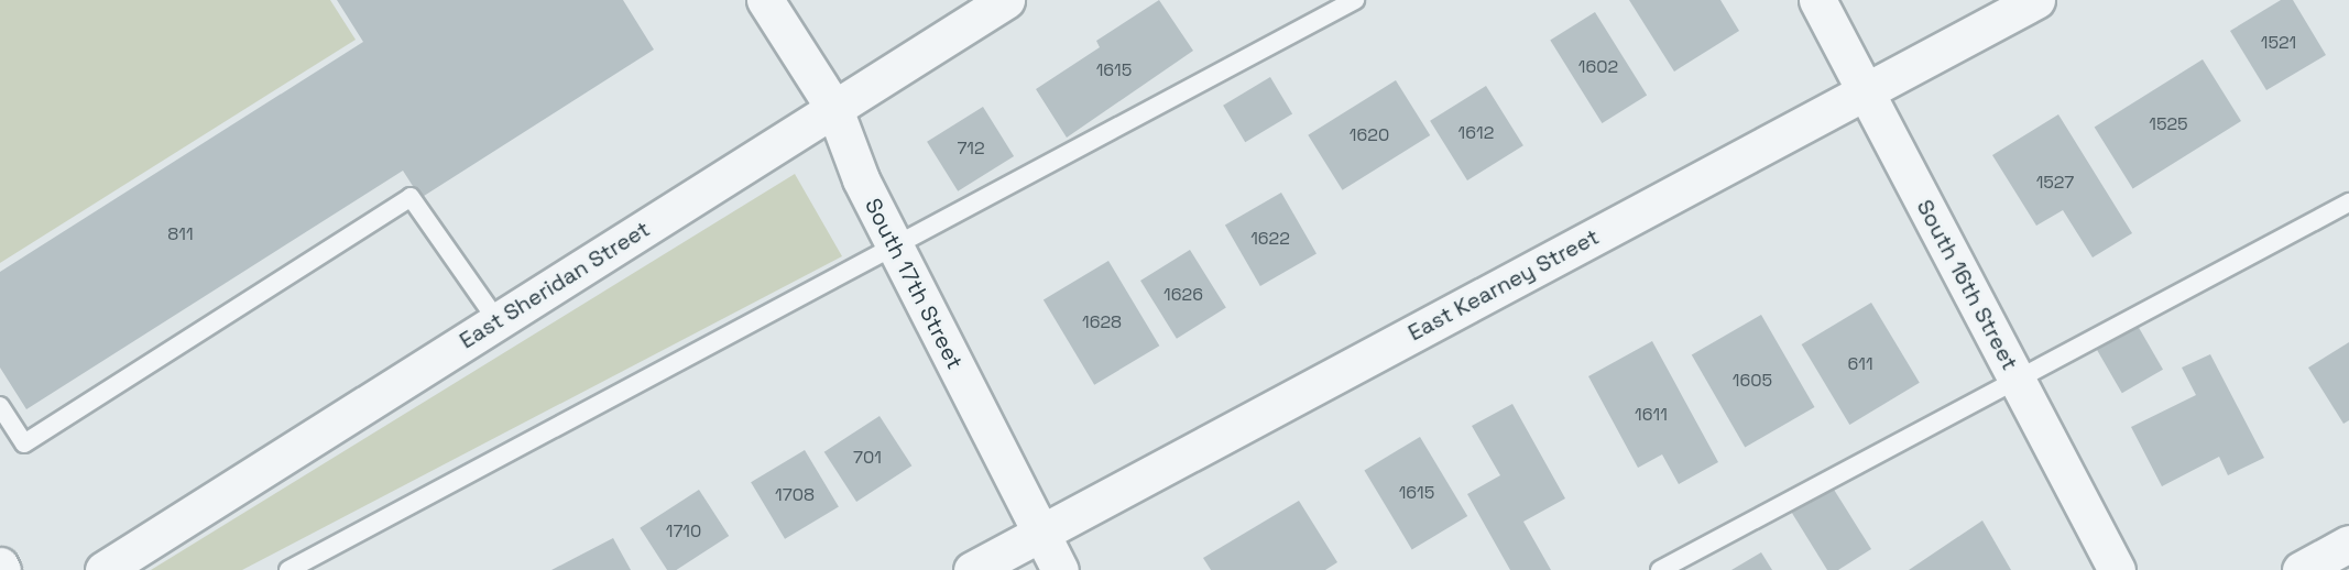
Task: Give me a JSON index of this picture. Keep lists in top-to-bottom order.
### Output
{
  "streets": {
    "street": [
      "South 17th Street",
      "East Sheridan Street",
      "East Kearney Street",
      "South 16th Street"
    ]
  },
  "crossings": [
    ["South 17th Street", "East Sheridan Street"],
    ["South 17th Street", "East Kearney Street"],
    ["East Kearney Street", "South 16th Street"]
  ],
  "house_numbers": [
    "1521",
    "1602",
    "1615",
    "1525",
    "1612",
    "1620",
    "712",
    "1527",
    "811",
    "1622",
    "1626",
    "1628",
    "611",
    "1605",
    "1611",
    "701",
    "1615",
    "1708",
    "1710"
  ]
}
